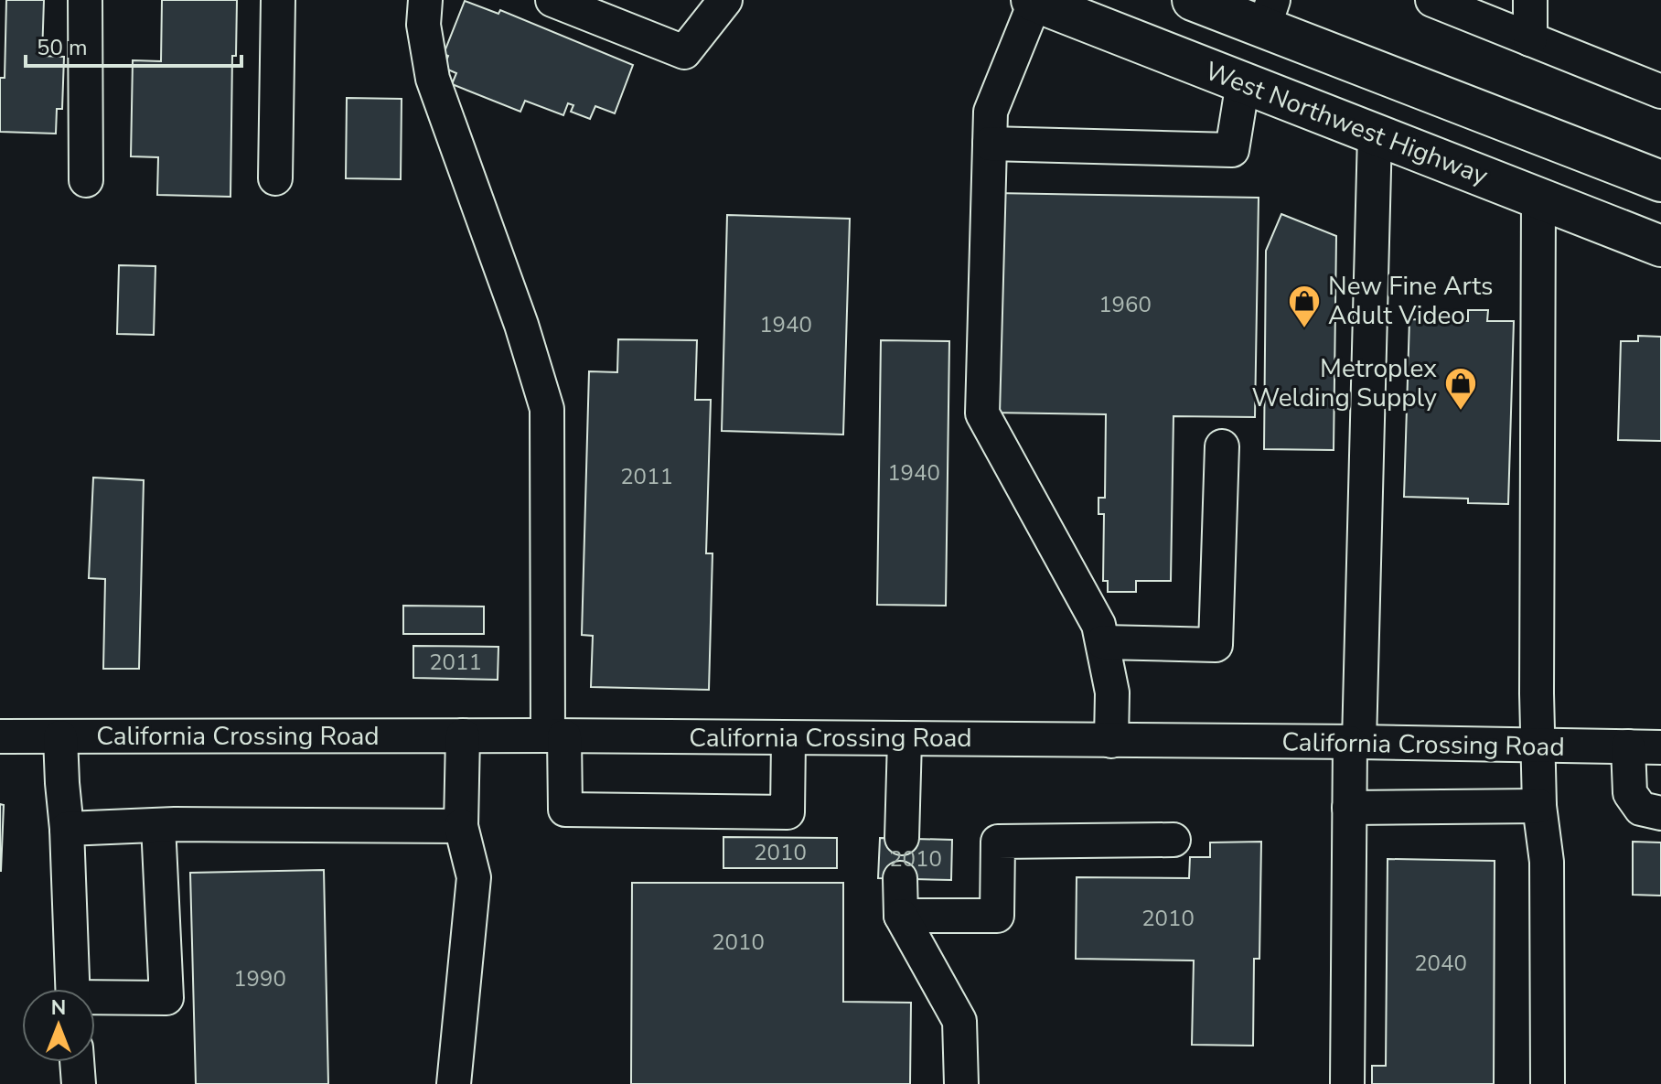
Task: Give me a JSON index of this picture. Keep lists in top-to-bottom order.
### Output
{
  "streets": {
    "main road": ["West Northwest Highway"],
    "street": ["California Crossing Road"]
  },
  "places": {
    "shop": ["New Fine Arts Adult Video", "Metroplex Welding Supply"]
  },
  "house_numbers": [
    "1960",
    "1940",
    "1940",
    "2011",
    "2011",
    "2010",
    "2010",
    "2010",
    "2010",
    "2040",
    "1990"
  ],
  "scale_bar": "50 m",
  "north": "top"
}
